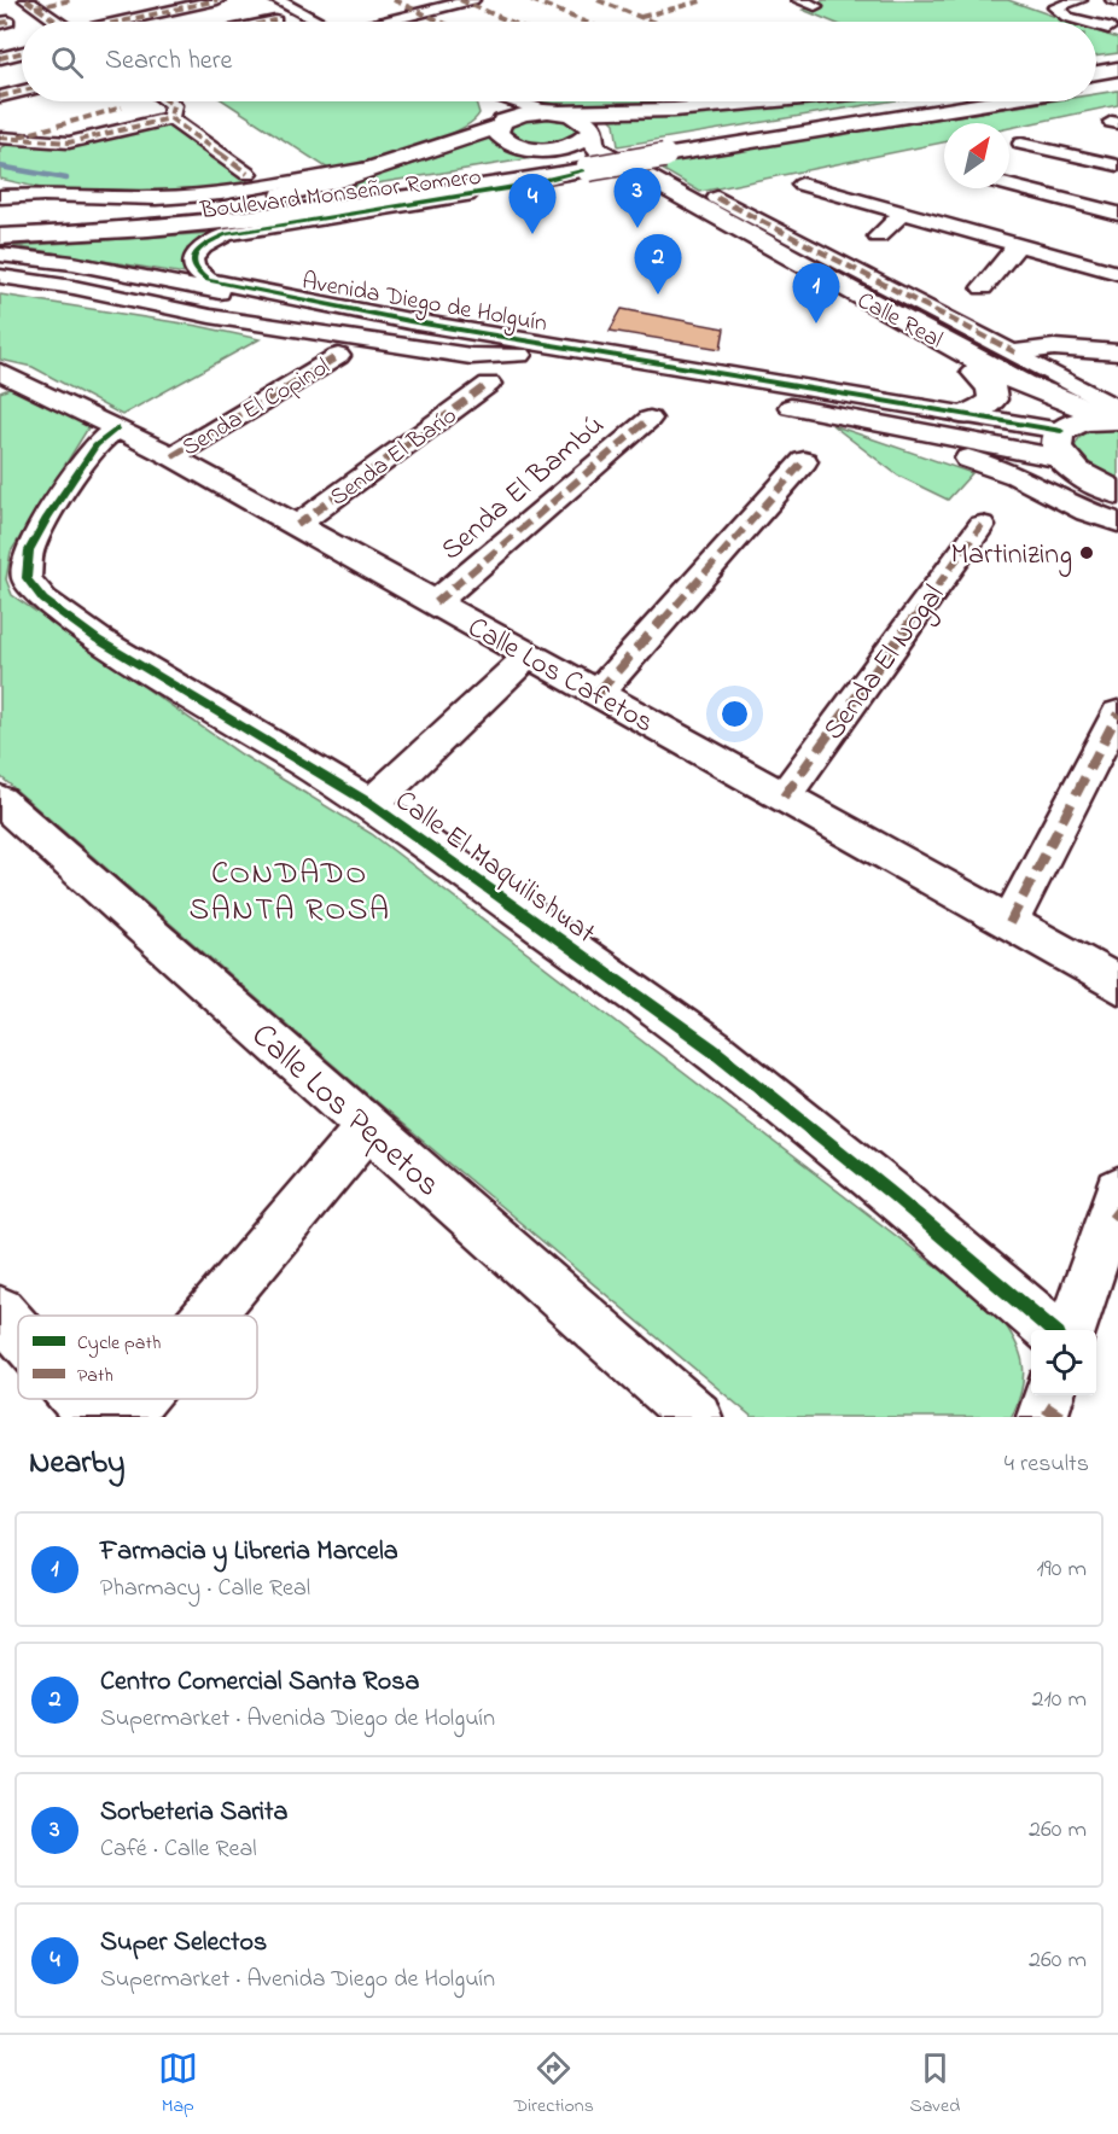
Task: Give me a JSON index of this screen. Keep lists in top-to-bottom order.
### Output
{
  "streets": {
    "main road": ["Boulevard Monseñor Romero", "Calle Real"],
    "street": [
      "Avenida Diego de Holguín",
      "Senda El Copinol",
      "Senda El Barío",
      "Senda El Bambú",
      "Senda El Nogal",
      "Calle Los Cafetos",
      "Calle El Maquilishuat",
      "Calle Los Pepetos"
    ]
  },
  "crossings": [
    ["Boulevard Monseñor Romero", "Avenida Diego de Holguín"],
    ["Boulevard Monseñor Romero", "Calle Real"],
    ["Avenida Diego de Holguín", "Calle Real"],
    ["Senda El Copinol", "Calle Los Cafetos"],
    ["Senda El Barío", "Calle Los Cafetos"],
    ["Senda El Bambú", "Calle Los Cafetos"],
    ["Senda El Nogal", "Calle Los Cafetos"],
    ["Calle Los Cafetos", "Calle El Maquilishuat"]
  ],
  "districts": ["CONDADO SANTA ROSA"],
  "places": ["Martinizing"],
  "legend": ["Cycle path", "Path"],
  "north": "top right",
  "page": {
    "search": "Search here",
    "pins": [
      "3",
      "4",
      "2",
      "1"
    ],
    "heading": ["Nearby", "4 results"],
    "list": [
      {
        "mark": "1",
        "name": "Farmacia y Libreria Marcela",
        "note": "Pharmacy · Calle Real",
        "value": "190 m"
      },
      {
        "mark": "2",
        "name": "Centro Comercial Santa Rosa",
        "note": "Supermarket · Avenida Diego de Holguín",
        "value": "210 m"
      },
      {
        "mark": "3",
        "name": "Sorbeteria Sarita",
        "note": "Café · Calle Real",
        "value": "260 m"
      },
      {
        "mark": "4",
        "name": "Super Selectos",
        "note": "Supermarket · Avenida Diego de Holguín",
        "value": "260 m"
      }
    ],
    "nav": ["Map", "Directions", "Saved"]
  }
}
